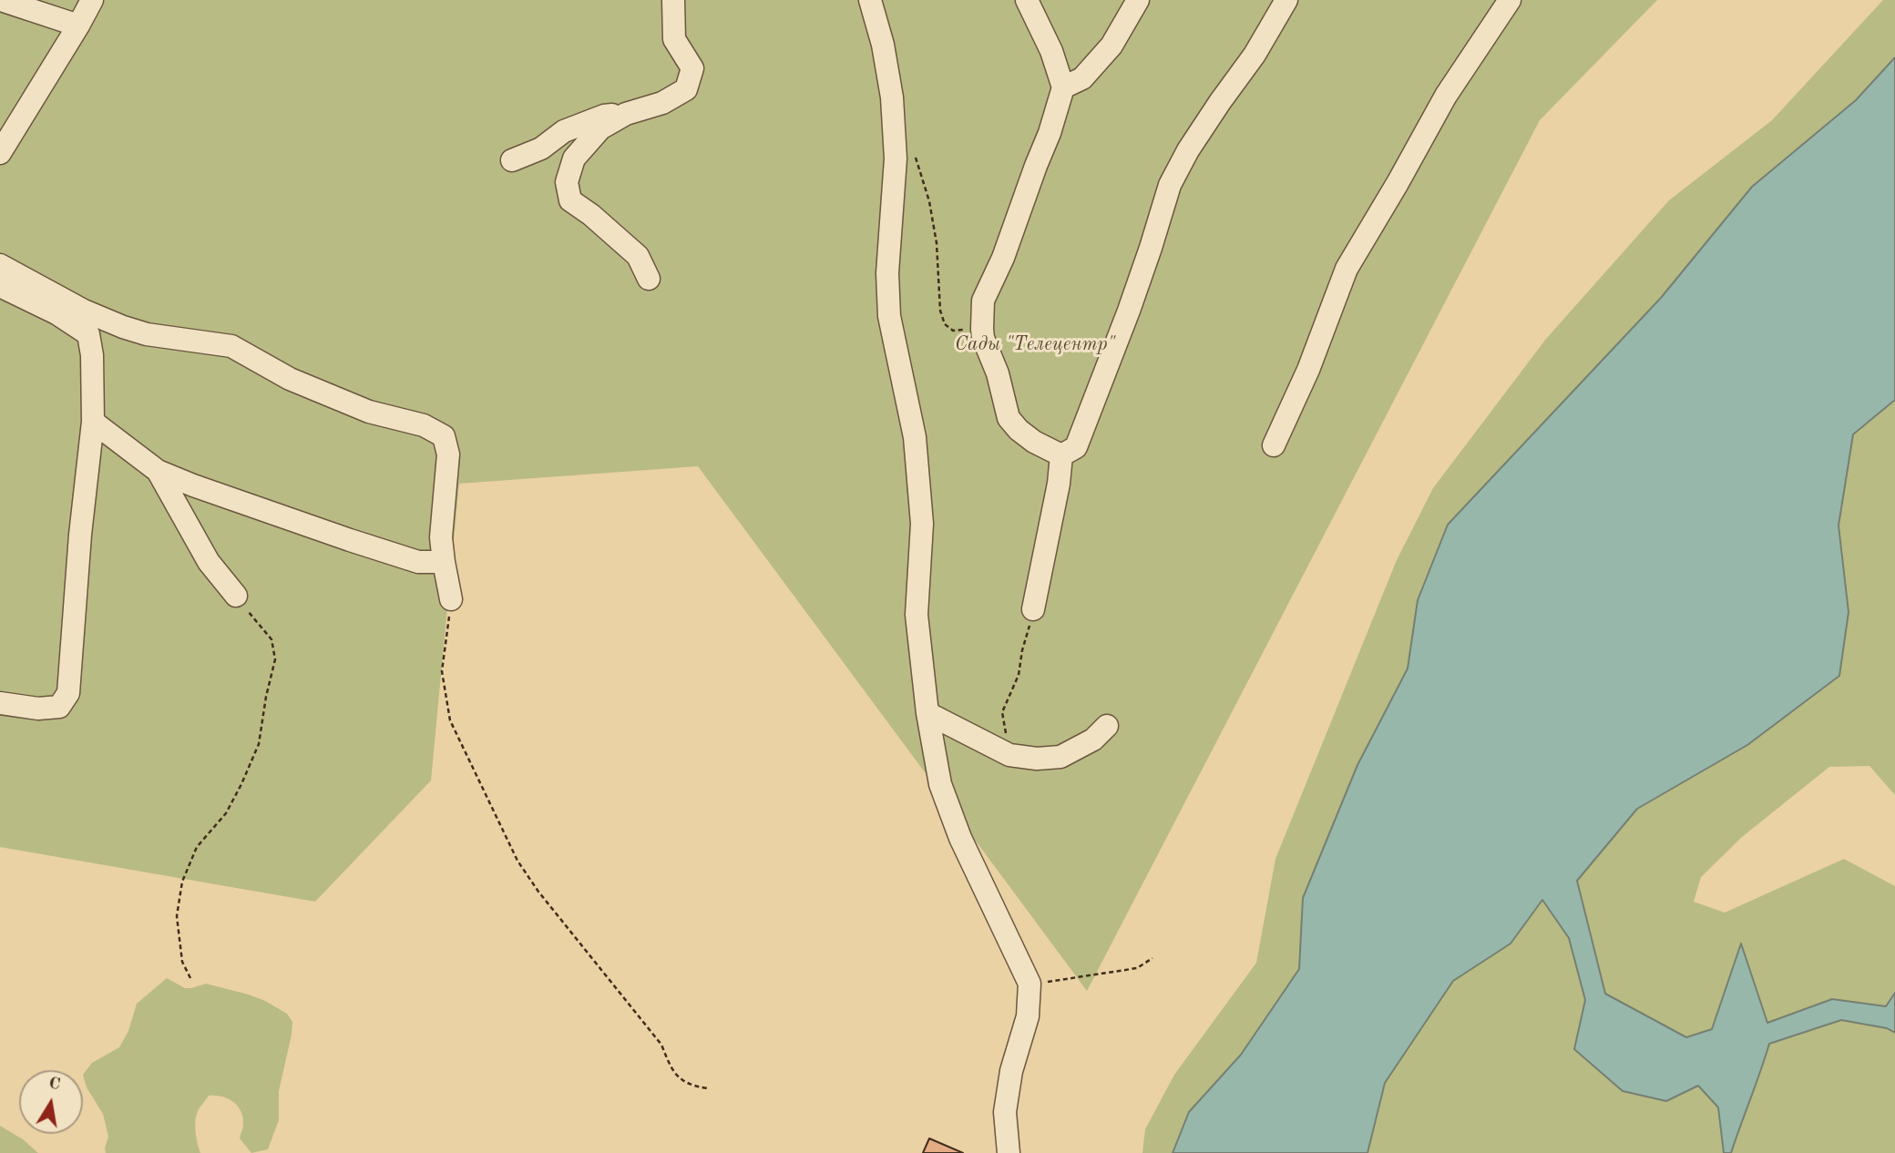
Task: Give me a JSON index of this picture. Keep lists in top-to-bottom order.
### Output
{
  "parks": ["Сады \"Телецентр\""],
  "north": "top"
}
